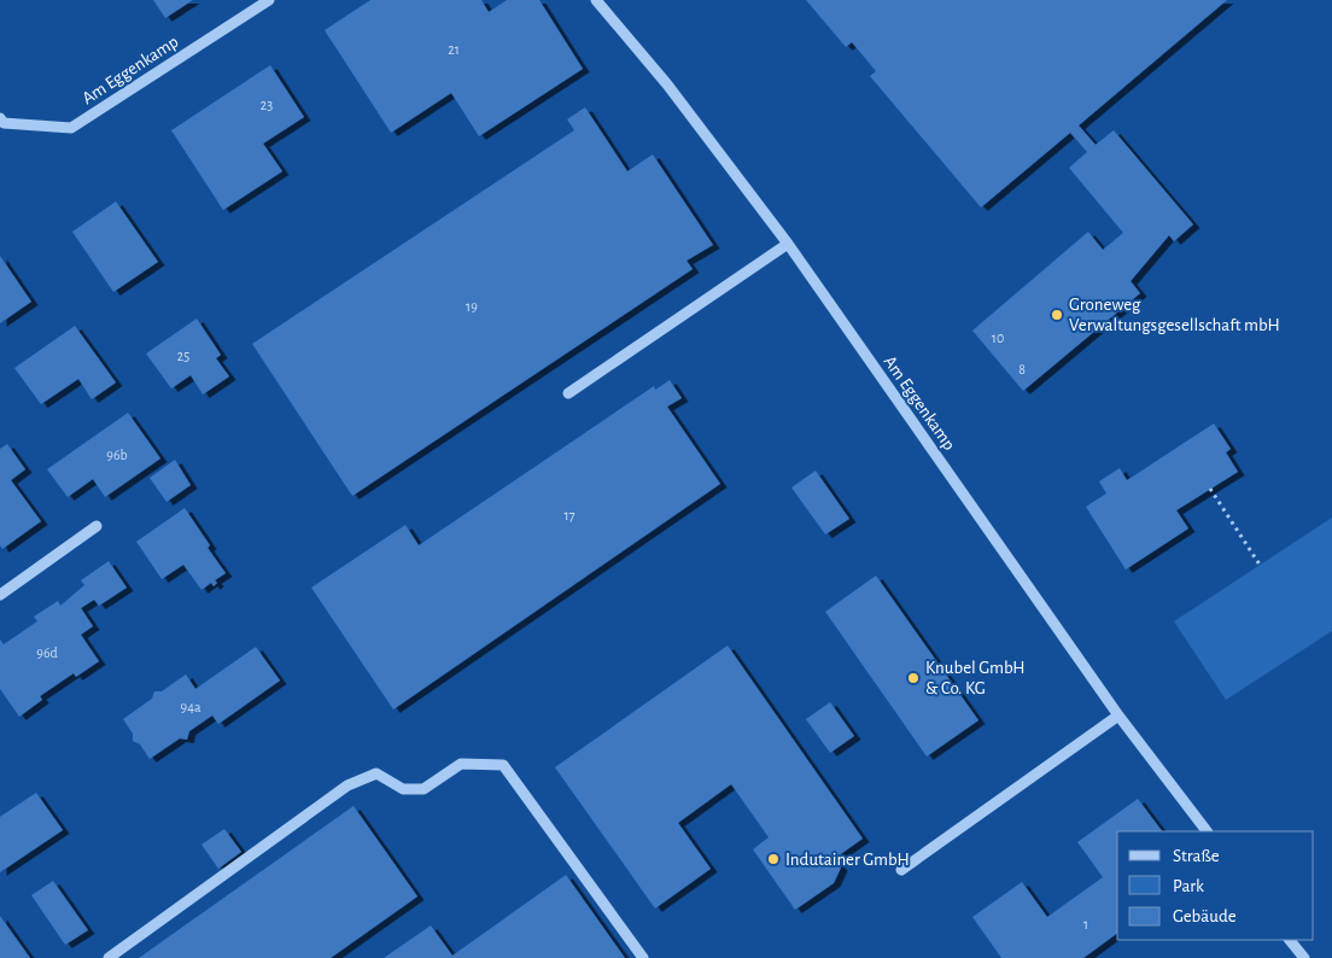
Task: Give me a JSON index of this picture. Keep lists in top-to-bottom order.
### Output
{
  "streets": {
    "street": ["Am Eggenkamp"]
  },
  "places": ["Groneweg Verwaltungsgesellschaft mbH", "Knubel GmbH & Co. KG", "Indutainer GmbH"],
  "house_numbers": [
    "21",
    "23",
    "19",
    "10",
    "25",
    "8",
    "96b",
    "17",
    "96d",
    "94a",
    "1"
  ],
  "legend": ["Straße", "Park", "Gebäude"]
}
